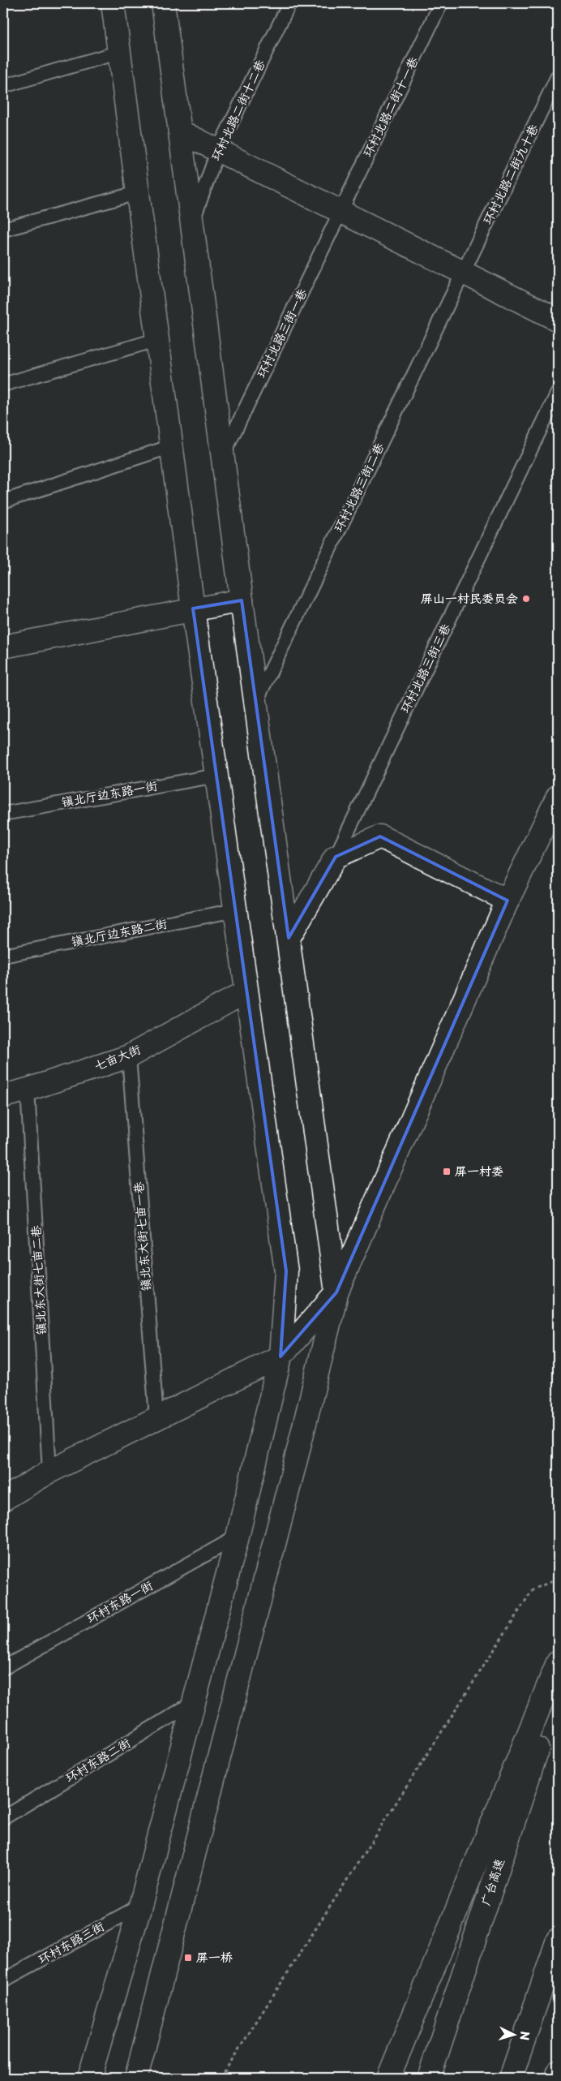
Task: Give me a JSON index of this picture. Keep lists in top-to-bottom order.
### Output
{
  "streets": {
    "main road": ["七亩大街", "广台高速"],
    "lane": [
      "环村北路二街十一巷",
      "环村北路二街十二巷",
      "环村北路二街九十巷",
      "环村北路三街一巷",
      "环村北路三街二巷",
      "环村北路三街三巷",
      "镇北厅边东路一街",
      "镇北厅边东路二街",
      "镇北东大街七亩一巷",
      "镇北东大街七亩二巷",
      "环村东路一街",
      "环村东路二街",
      "环村东路三街"
    ]
  },
  "crossings": [
    ["环村北路二街十一巷", "环村北路三街一巷"],
    ["环村北路二街九十巷", "环村北路三街二巷"],
    ["七亩大街", "镇北东大街七亩一巷"],
    ["七亩大街", "镇北东大街七亩二巷"]
  ],
  "places": {
    "other": ["屏山一村民委员会"],
    "transit": ["屏一村委", "屏一桥"]
  },
  "north": "right"
}
